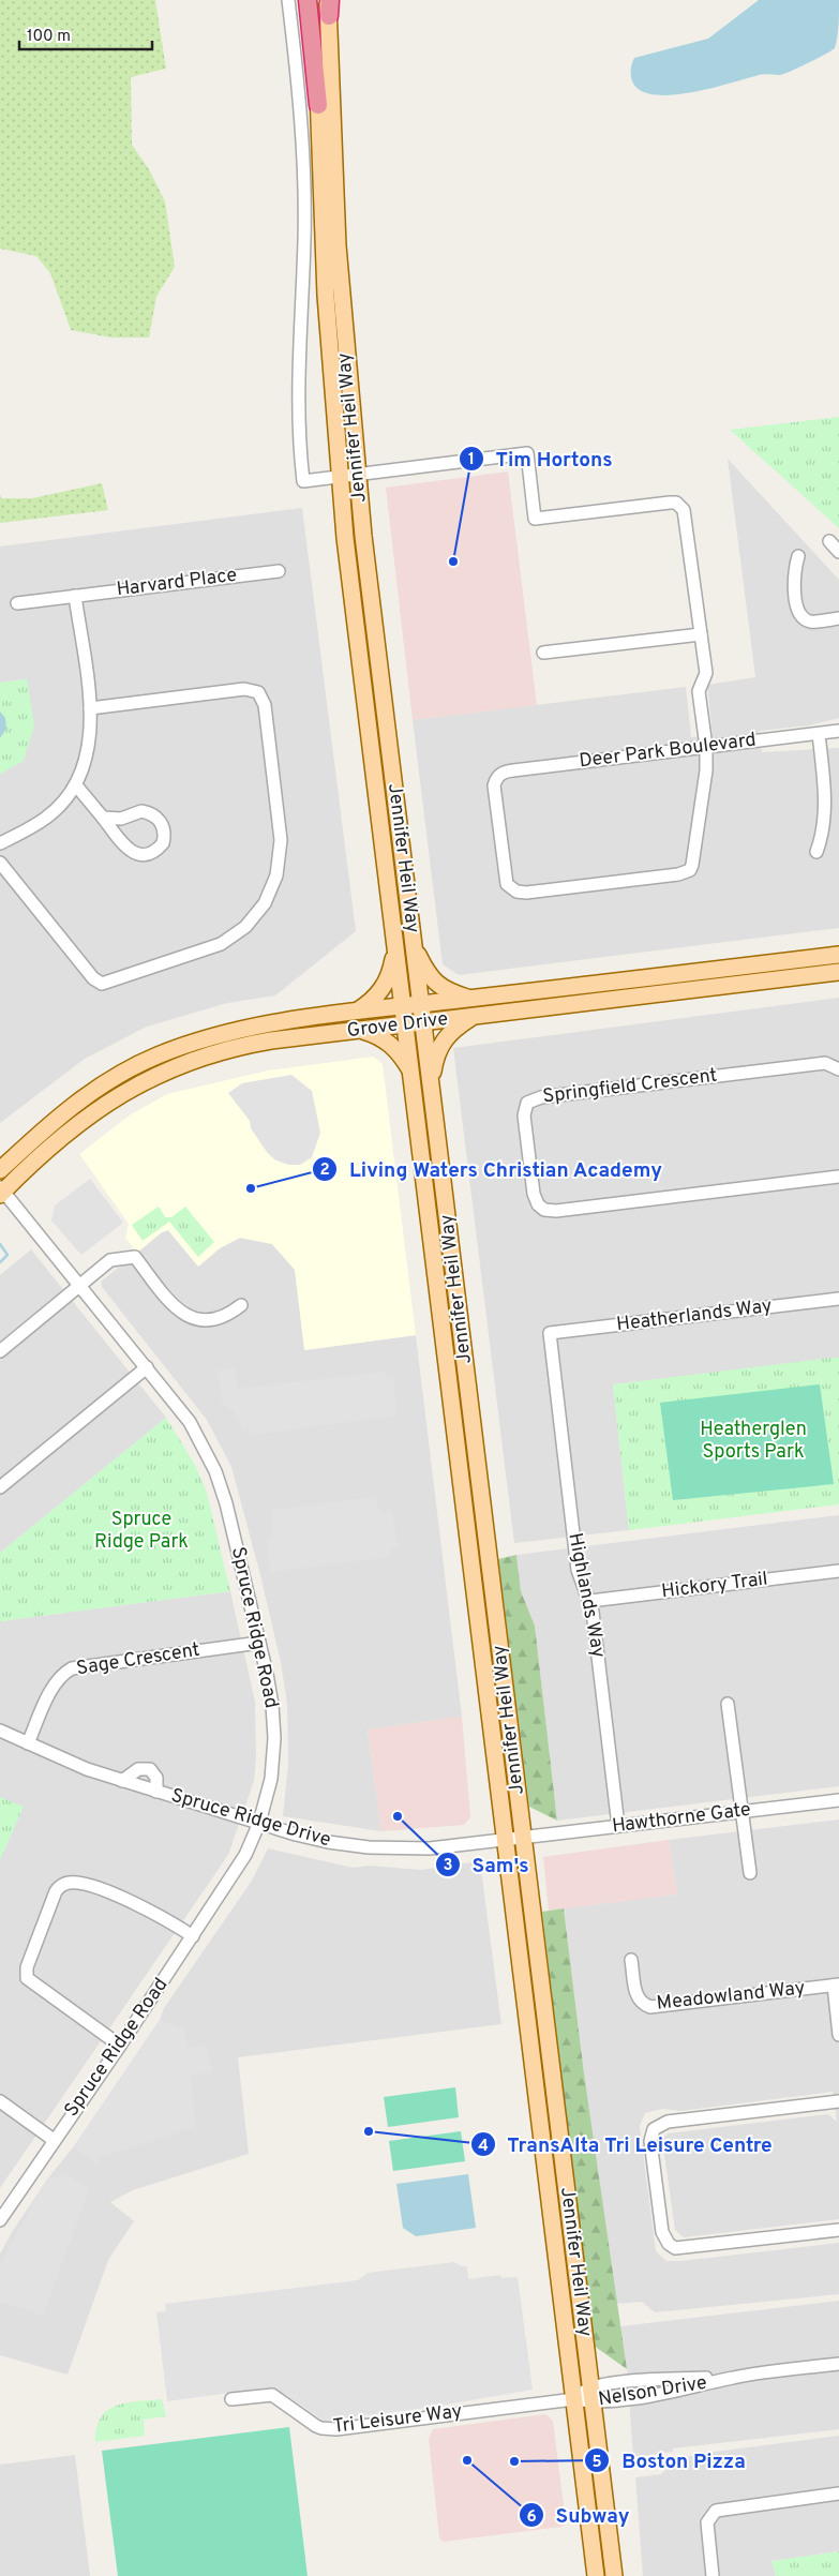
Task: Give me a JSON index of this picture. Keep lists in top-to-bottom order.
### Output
{
  "streets": {
    "main road": ["Jennifer Heil Way", "Grove Drive"],
    "street": [
      "Harvard Place",
      "Deer Park Boulevard",
      "Springfield Crescent",
      "Heatherlands Way",
      "Hickory Trail",
      "Highlands Way",
      "Spruce Ridge Road",
      "Sage Crescent",
      "Spruce Ridge Drive",
      "Hawthorne Gate",
      "Meadowland Way",
      "Nelson Drive",
      "Tri Leisure Way"
    ]
  },
  "crossings": [
    ["Jennifer Heil Way", "Grove Drive"],
    ["Jennifer Heil Way", "Spruce Ridge Drive"],
    ["Jennifer Heil Way", "Hawthorne Gate"],
    ["Jennifer Heil Way", "Nelson Drive"],
    ["Jennifer Heil Way", "Tri Leisure Way"],
    ["Grove Drive", "Spruce Ridge Road"],
    ["Heatherlands Way", "Highlands Way"],
    ["Hickory Trail", "Highlands Way"],
    ["Highlands Way", "Hawthorne Gate"],
    ["Spruce Ridge Road", "Sage Crescent"],
    ["Spruce Ridge Road", "Spruce Ridge Drive"],
    ["Sage Crescent", "Spruce Ridge Drive"],
    ["Spruce Ridge Drive", "Hawthorne Gate"],
    ["Nelson Drive", "Tri Leisure Way"]
  ],
  "parks": ["Heatherglen Sports Park", "Spruce Ridge Park"],
  "places": [
    "Tim Hortons",
    "Living Waters Christian Academy",
    "Sam's",
    "TransAlta Tri Leisure Centre",
    "Subway",
    "Boston Pizza"
  ],
  "scale_bar": "100 m"
}
